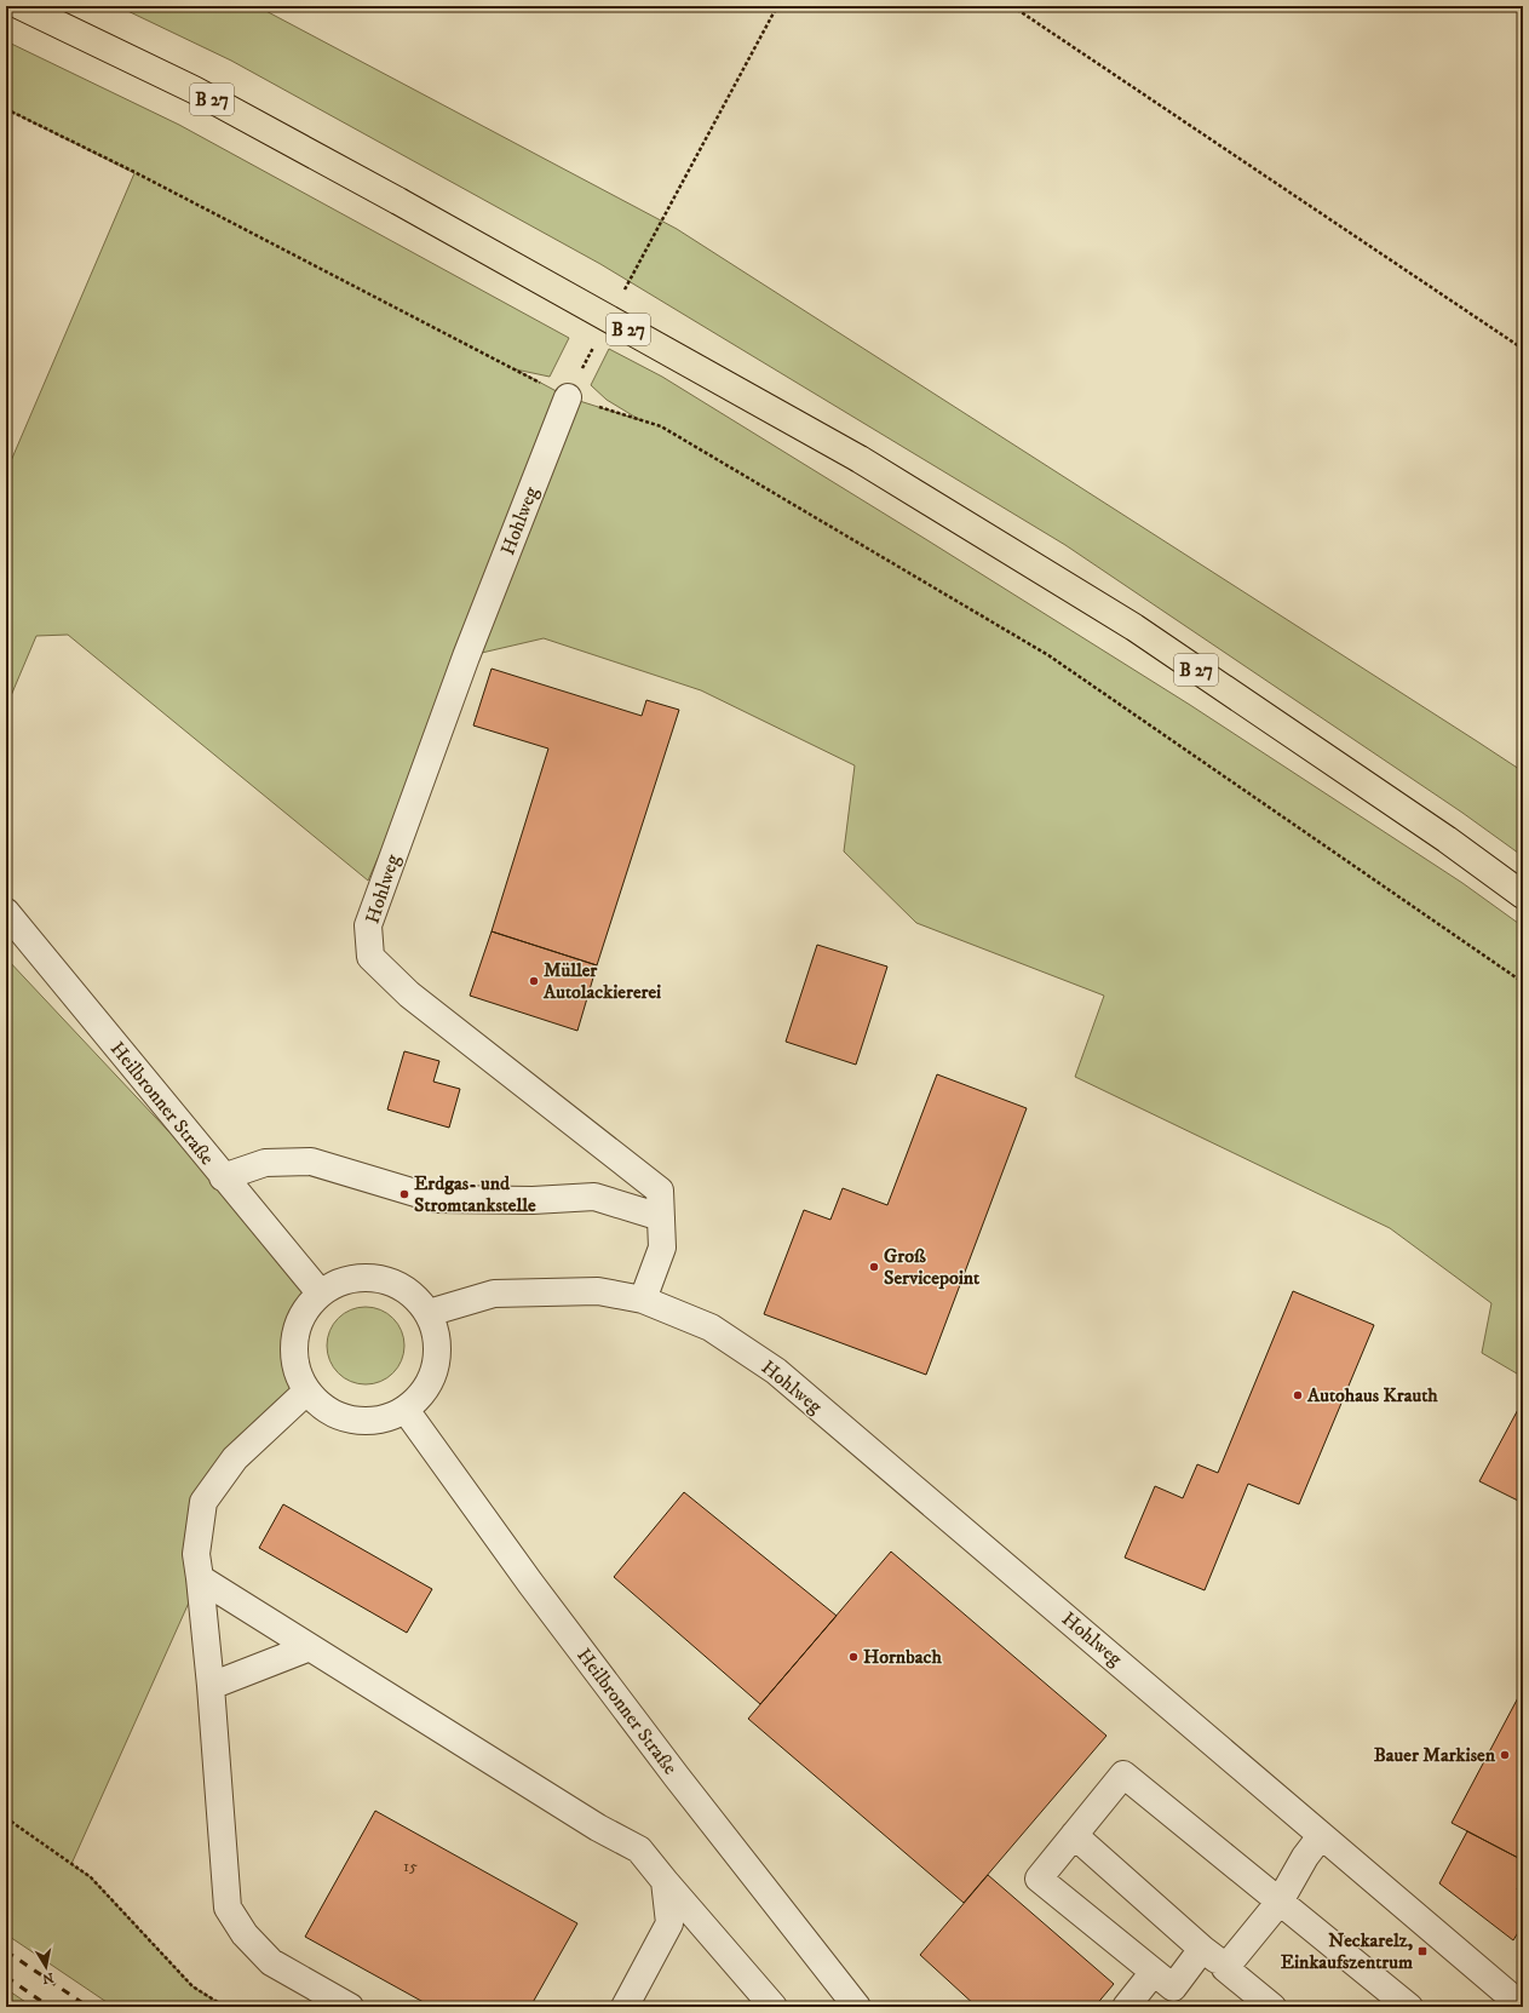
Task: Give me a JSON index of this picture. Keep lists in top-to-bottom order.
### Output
{
  "streets": {
    "main road": ["B 27"],
    "street": ["Hohlweg", "Heilbronner Straße"]
  },
  "crossings": [
    ["Hohlweg", "Heilbronner Straße"]
  ],
  "places": {
    "other": [
      "Müller Autolackiererei",
      "Erdgas- und Stromtankstelle",
      "Groß Servicepoint",
      "Autohaus Krauth",
      "Hornbach",
      "Bauer Markisen"
    ],
    "transit": ["Neckarelz, Einkaufszentrum"]
  },
  "house_numbers": ["15"],
  "north": "bottom"
}
